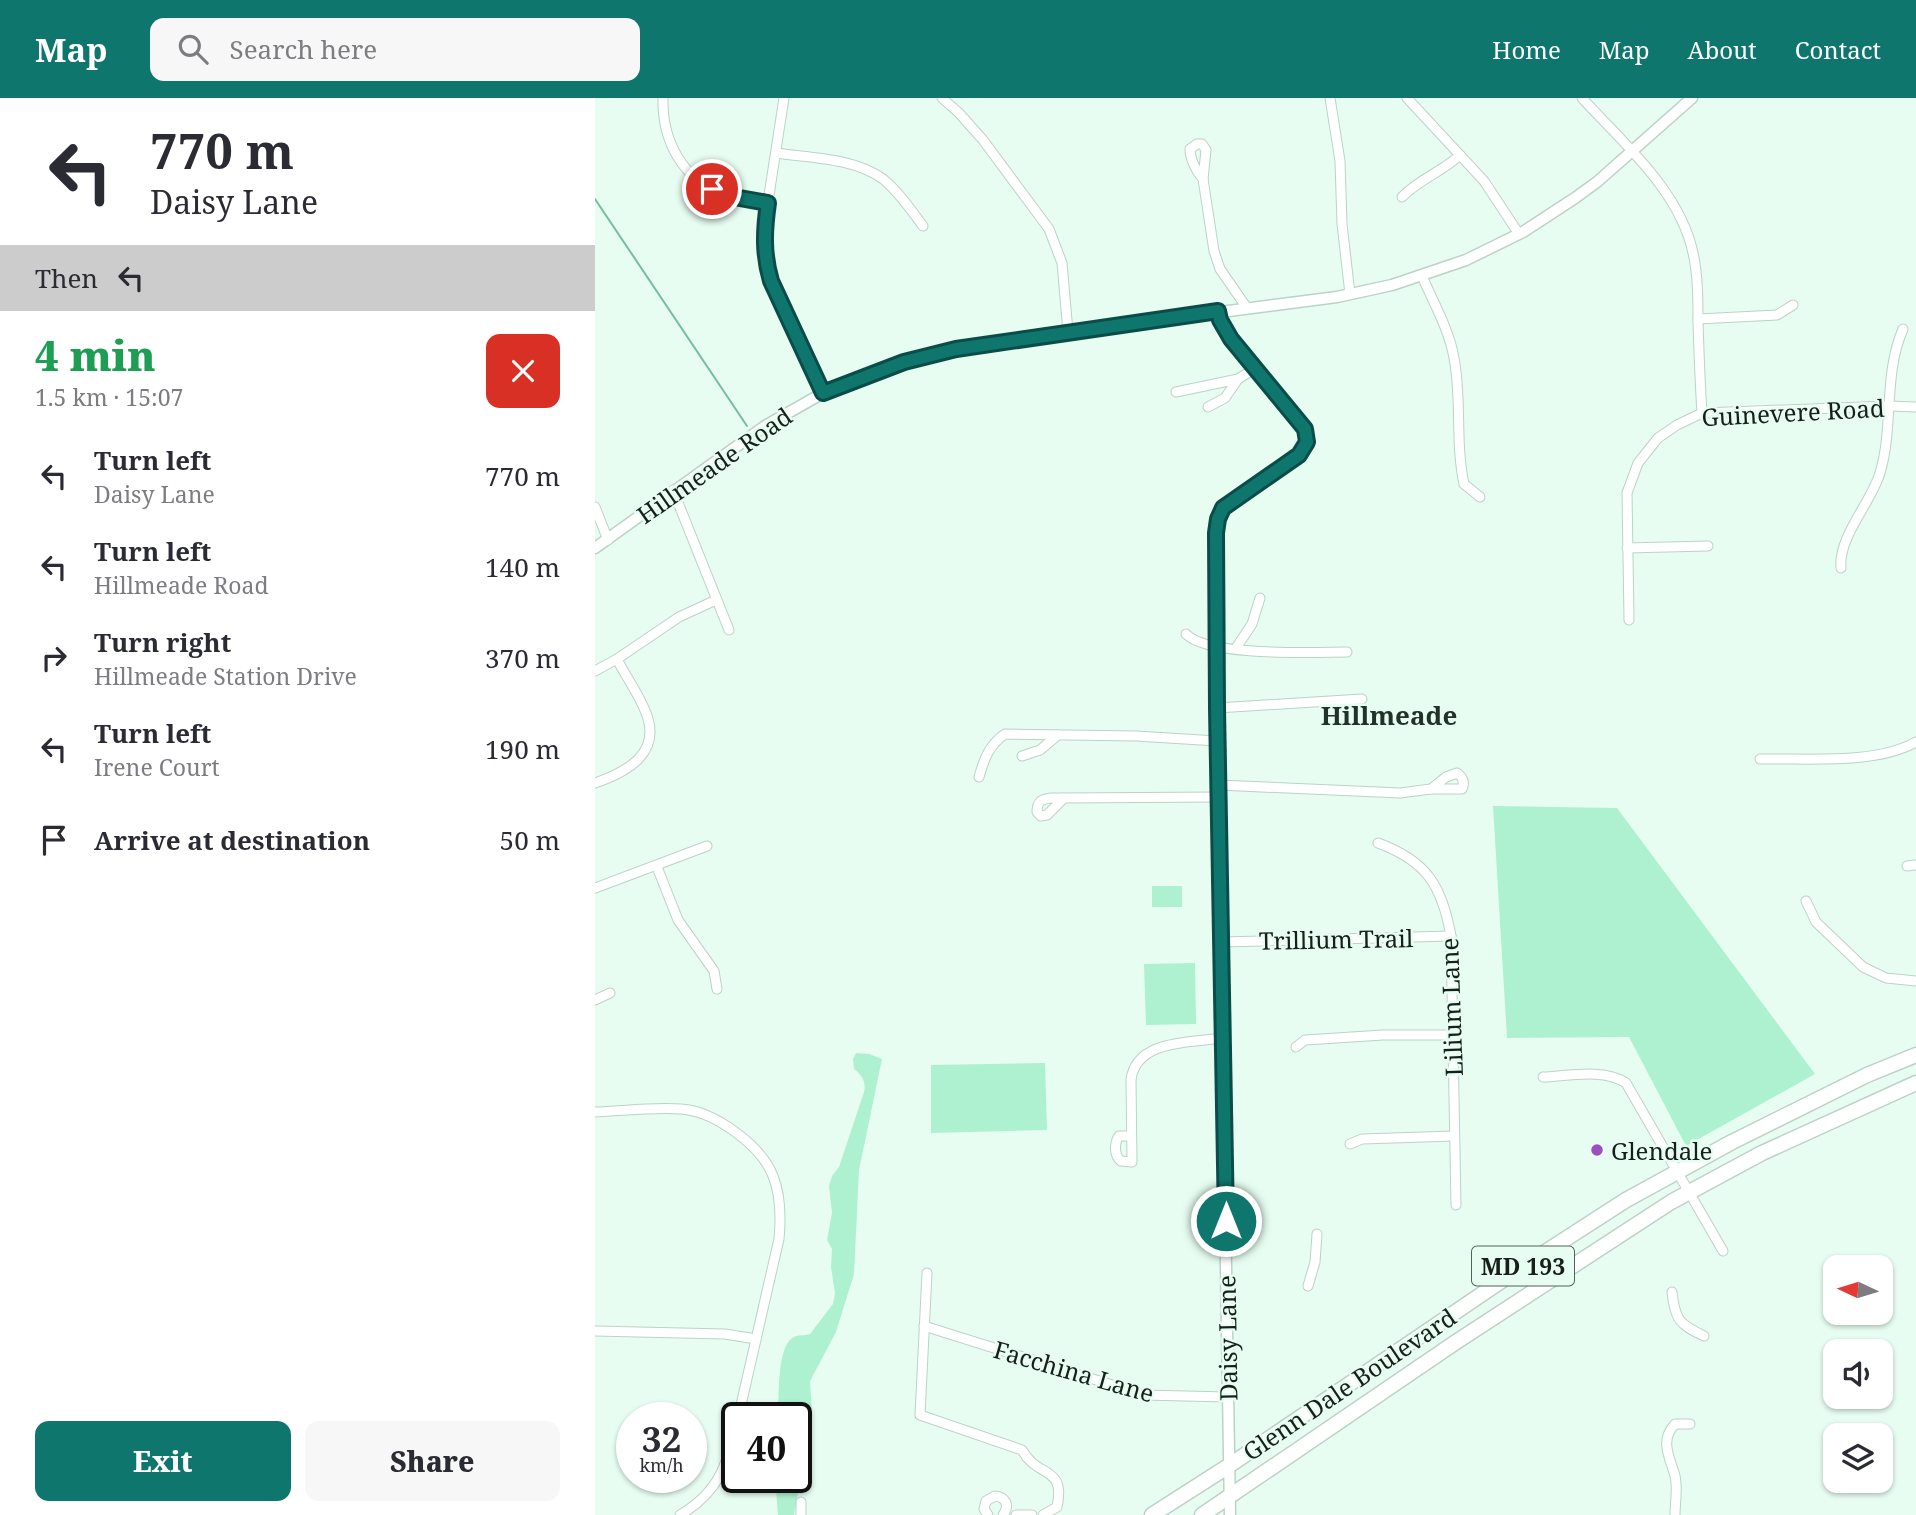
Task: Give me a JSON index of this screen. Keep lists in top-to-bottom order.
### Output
{
  "streets": {
    "main road": ["MD 193", "Glenn Dale Boulevard"],
    "street": [
      "Guinevere Road",
      "Hillmeade Road",
      "Trillium Trail",
      "Lilium Lane",
      "Daisy Lane",
      "Facchina Lane"
    ]
  },
  "crossings": [
    ["Hillmeade Road", "Daisy Lane"],
    ["Trillium Trail", "Lilium Lane"],
    ["Trillium Trail", "Daisy Lane"],
    ["Daisy Lane", "Facchina Lane"],
    ["Daisy Lane", "Glenn Dale Boulevard"]
  ],
  "districts": ["Hillmeade"],
  "places": ["Glendale"],
  "north": "left",
  "page": {
    "header": "Map",
    "search": "Search here",
    "nav": [
      "Home",
      "Map",
      "About",
      "Contact"
    ],
    "turn": ["770 m", "Daisy Lane"],
    "then": "Then",
    "heading": ["4 min", "1.5 km · 15:07"],
    "list": [
      {
        "name": "Turn left",
        "note": "Daisy Lane",
        "value": "770 m"
      },
      {
        "name": "Turn left",
        "note": "Hillmeade Road",
        "value": "140 m"
      },
      {
        "name": "Turn right",
        "note": "Hillmeade Station Drive",
        "value": "370 m"
      },
      {
        "name": "Turn left",
        "note": "Irene Court",
        "value": "190 m"
      },
      {
        "name": "Arrive at destination",
        "value": "50 m"
      }
    ],
    "speed": "32 km/h",
    "limit": "40",
    "buttons": ["Exit", "Share"]
  }
}
